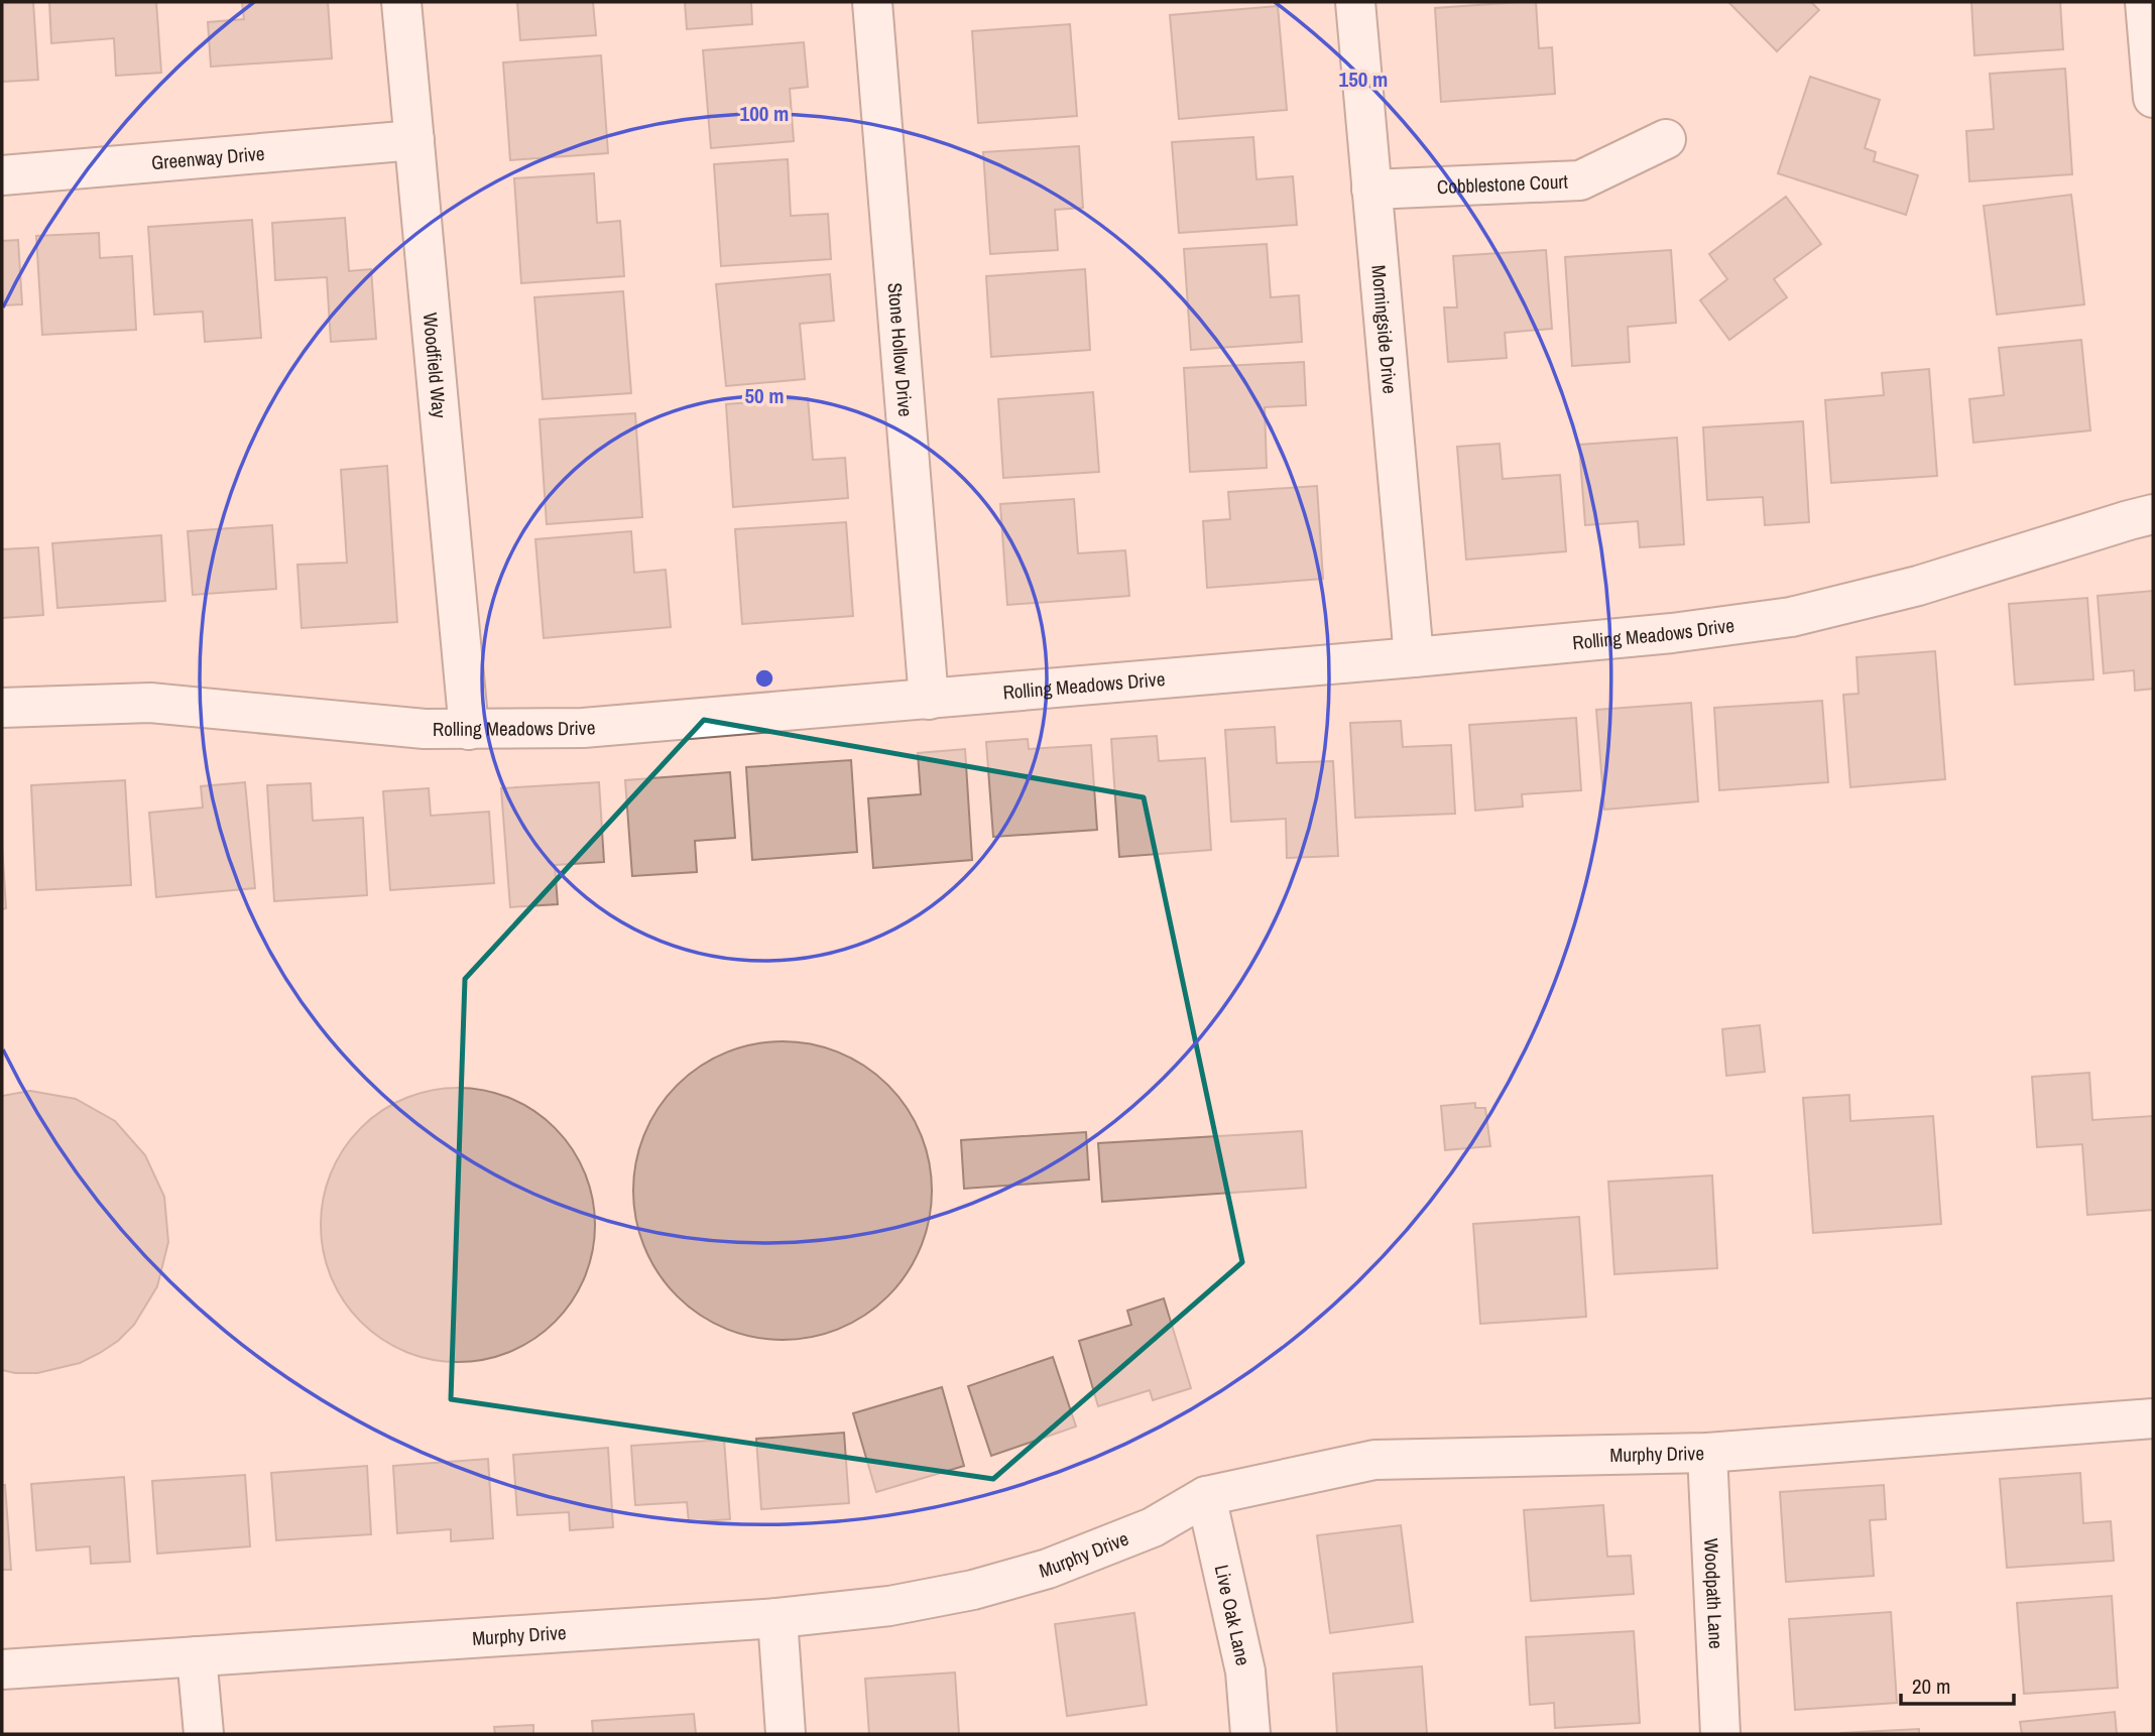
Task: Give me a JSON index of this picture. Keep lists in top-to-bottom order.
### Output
{
  "streets": {
    "street": [
      "Greenway Drive",
      "Cobblestone Court",
      "Morningside Drive",
      "Stone Hollow Drive",
      "Woodfield Way",
      "Rolling Meadows Drive",
      "Murphy Drive",
      "Woodpath Lane",
      "Live Oak Lane"
    ]
  },
  "crossings": [
    ["Greenway Drive", "Woodfield Way"],
    ["Cobblestone Court", "Morningside Drive"],
    ["Morningside Drive", "Rolling Meadows Drive"],
    ["Stone Hollow Drive", "Rolling Meadows Drive"],
    ["Woodfield Way", "Rolling Meadows Drive"],
    ["Murphy Drive", "Woodpath Lane"],
    ["Murphy Drive", "Live Oak Lane"]
  ],
  "scale_bar": "20 m",
  "rings": ["150 m", "100 m", "50 m"]
}
